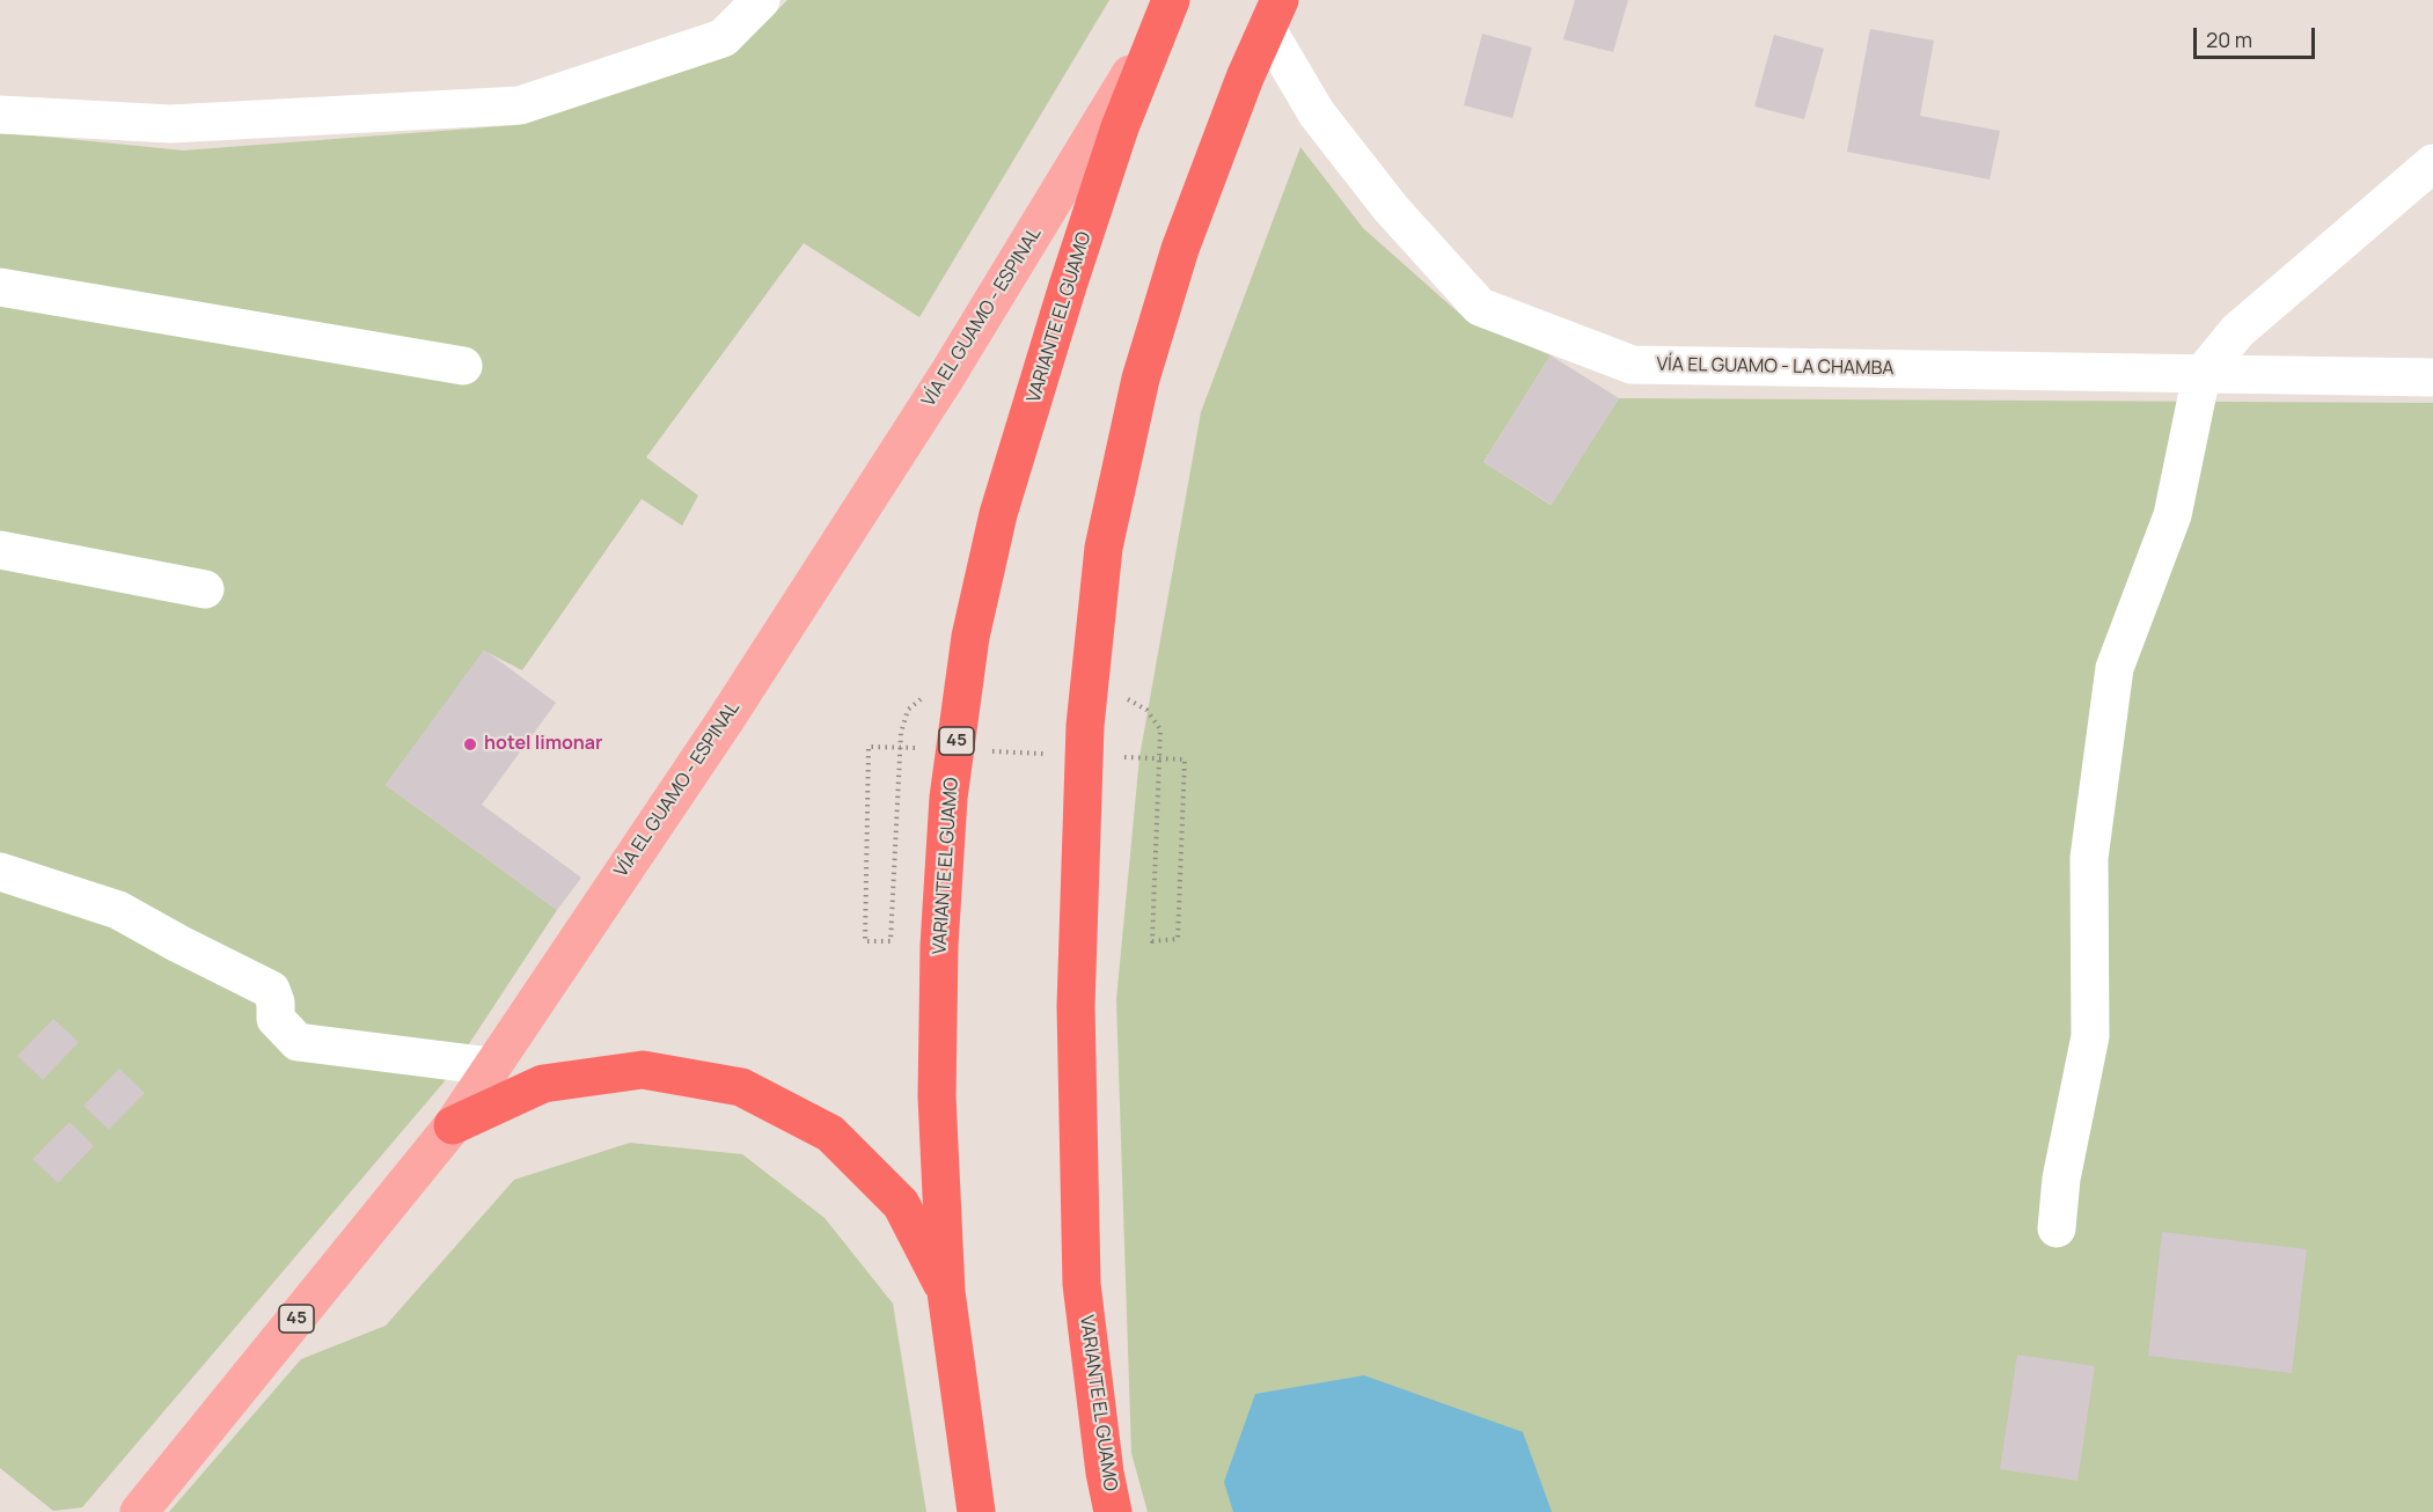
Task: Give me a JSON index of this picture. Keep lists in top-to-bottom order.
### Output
{
  "streets": {
    "highway": ["VARIANTE EL GUAMO", "45"],
    "main road": ["VÍA EL GUAMO - ESPINAL"],
    "street": ["VÍA EL GUAMO - LA CHAMBA"]
  },
  "crossings": [
    ["VÍA EL GUAMO - ESPINAL", "VARIANTE EL GUAMO"],
    ["VARIANTE EL GUAMO", "VÍA EL GUAMO - LA CHAMBA"]
  ],
  "places": ["hotel limonar"],
  "scale_bar": "20 m"
}
